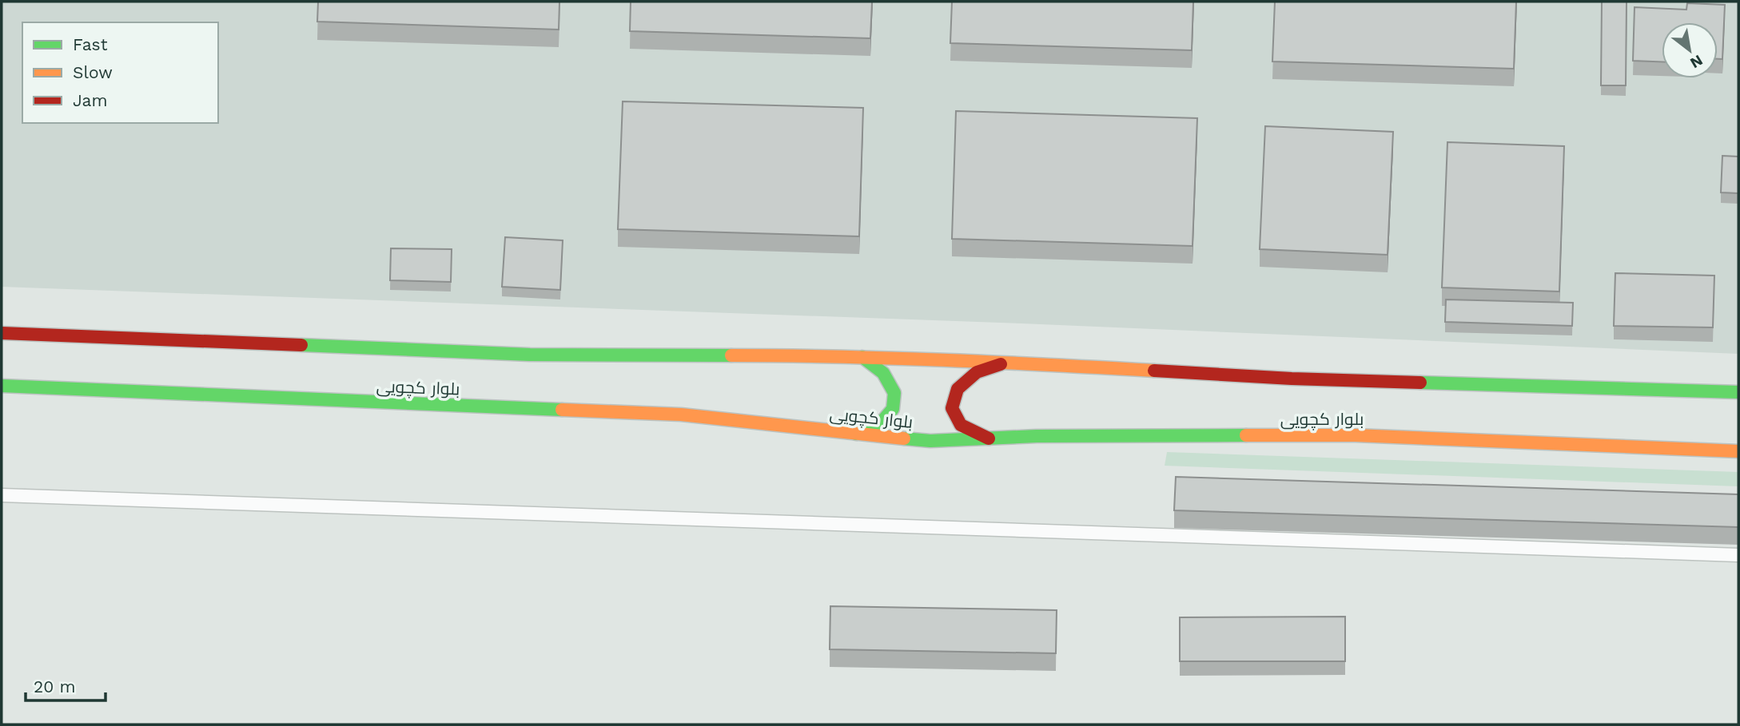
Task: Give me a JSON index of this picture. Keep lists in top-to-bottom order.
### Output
{
  "streets": {
    "main road": ["بلوار کچویی"]
  },
  "legend": ["Fast", "Slow", "Jam"],
  "scale_bar": "20 m",
  "north": "bottom right"
}
